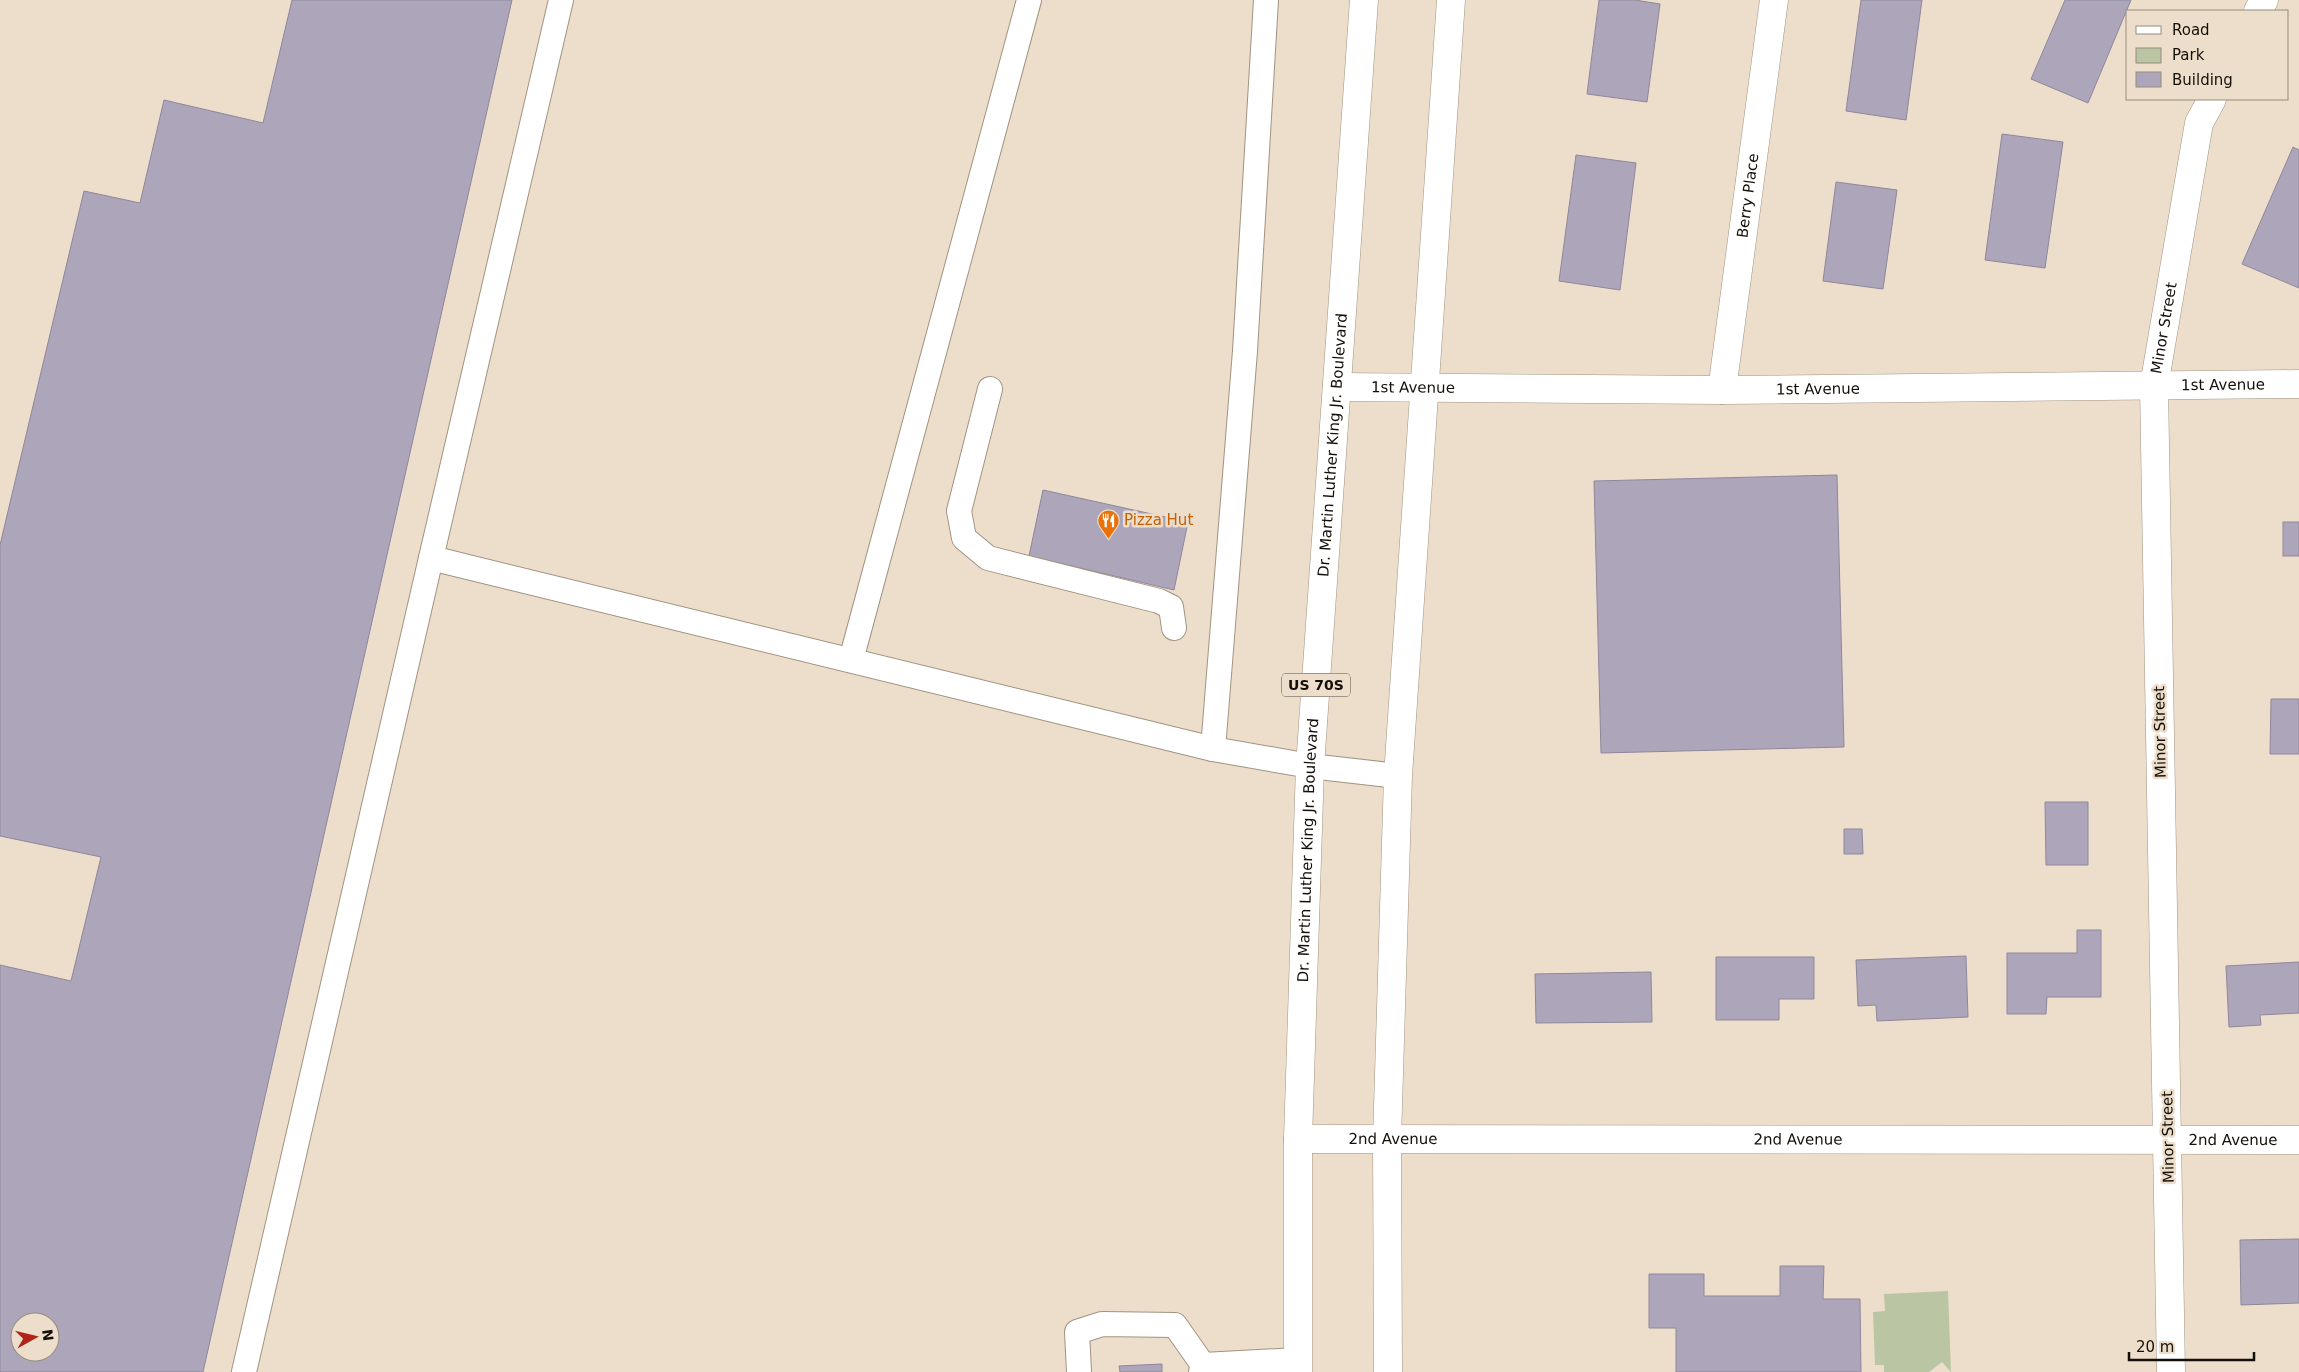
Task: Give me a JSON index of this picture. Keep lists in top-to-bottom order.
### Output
{
  "streets": {
    "street": [
      "Berry Place",
      "Minor Street",
      "1st Avenue",
      "Dr. Martin Luther King Jr. Boulevard",
      "US 70S",
      "2nd Avenue"
    ]
  },
  "crossings": [
    ["Berry Place", "1st Avenue"],
    ["Minor Street", "1st Avenue"],
    ["Minor Street", "2nd Avenue"],
    ["1st Avenue", "Dr. Martin Luther King Jr. Boulevard"],
    ["Dr. Martin Luther King Jr. Boulevard", "2nd Avenue"]
  ],
  "places": {
    "restaurant": ["Pizza Hut"]
  },
  "legend": ["Road", "Park", "Building"],
  "scale_bar": "20 m",
  "north": "right"
}
